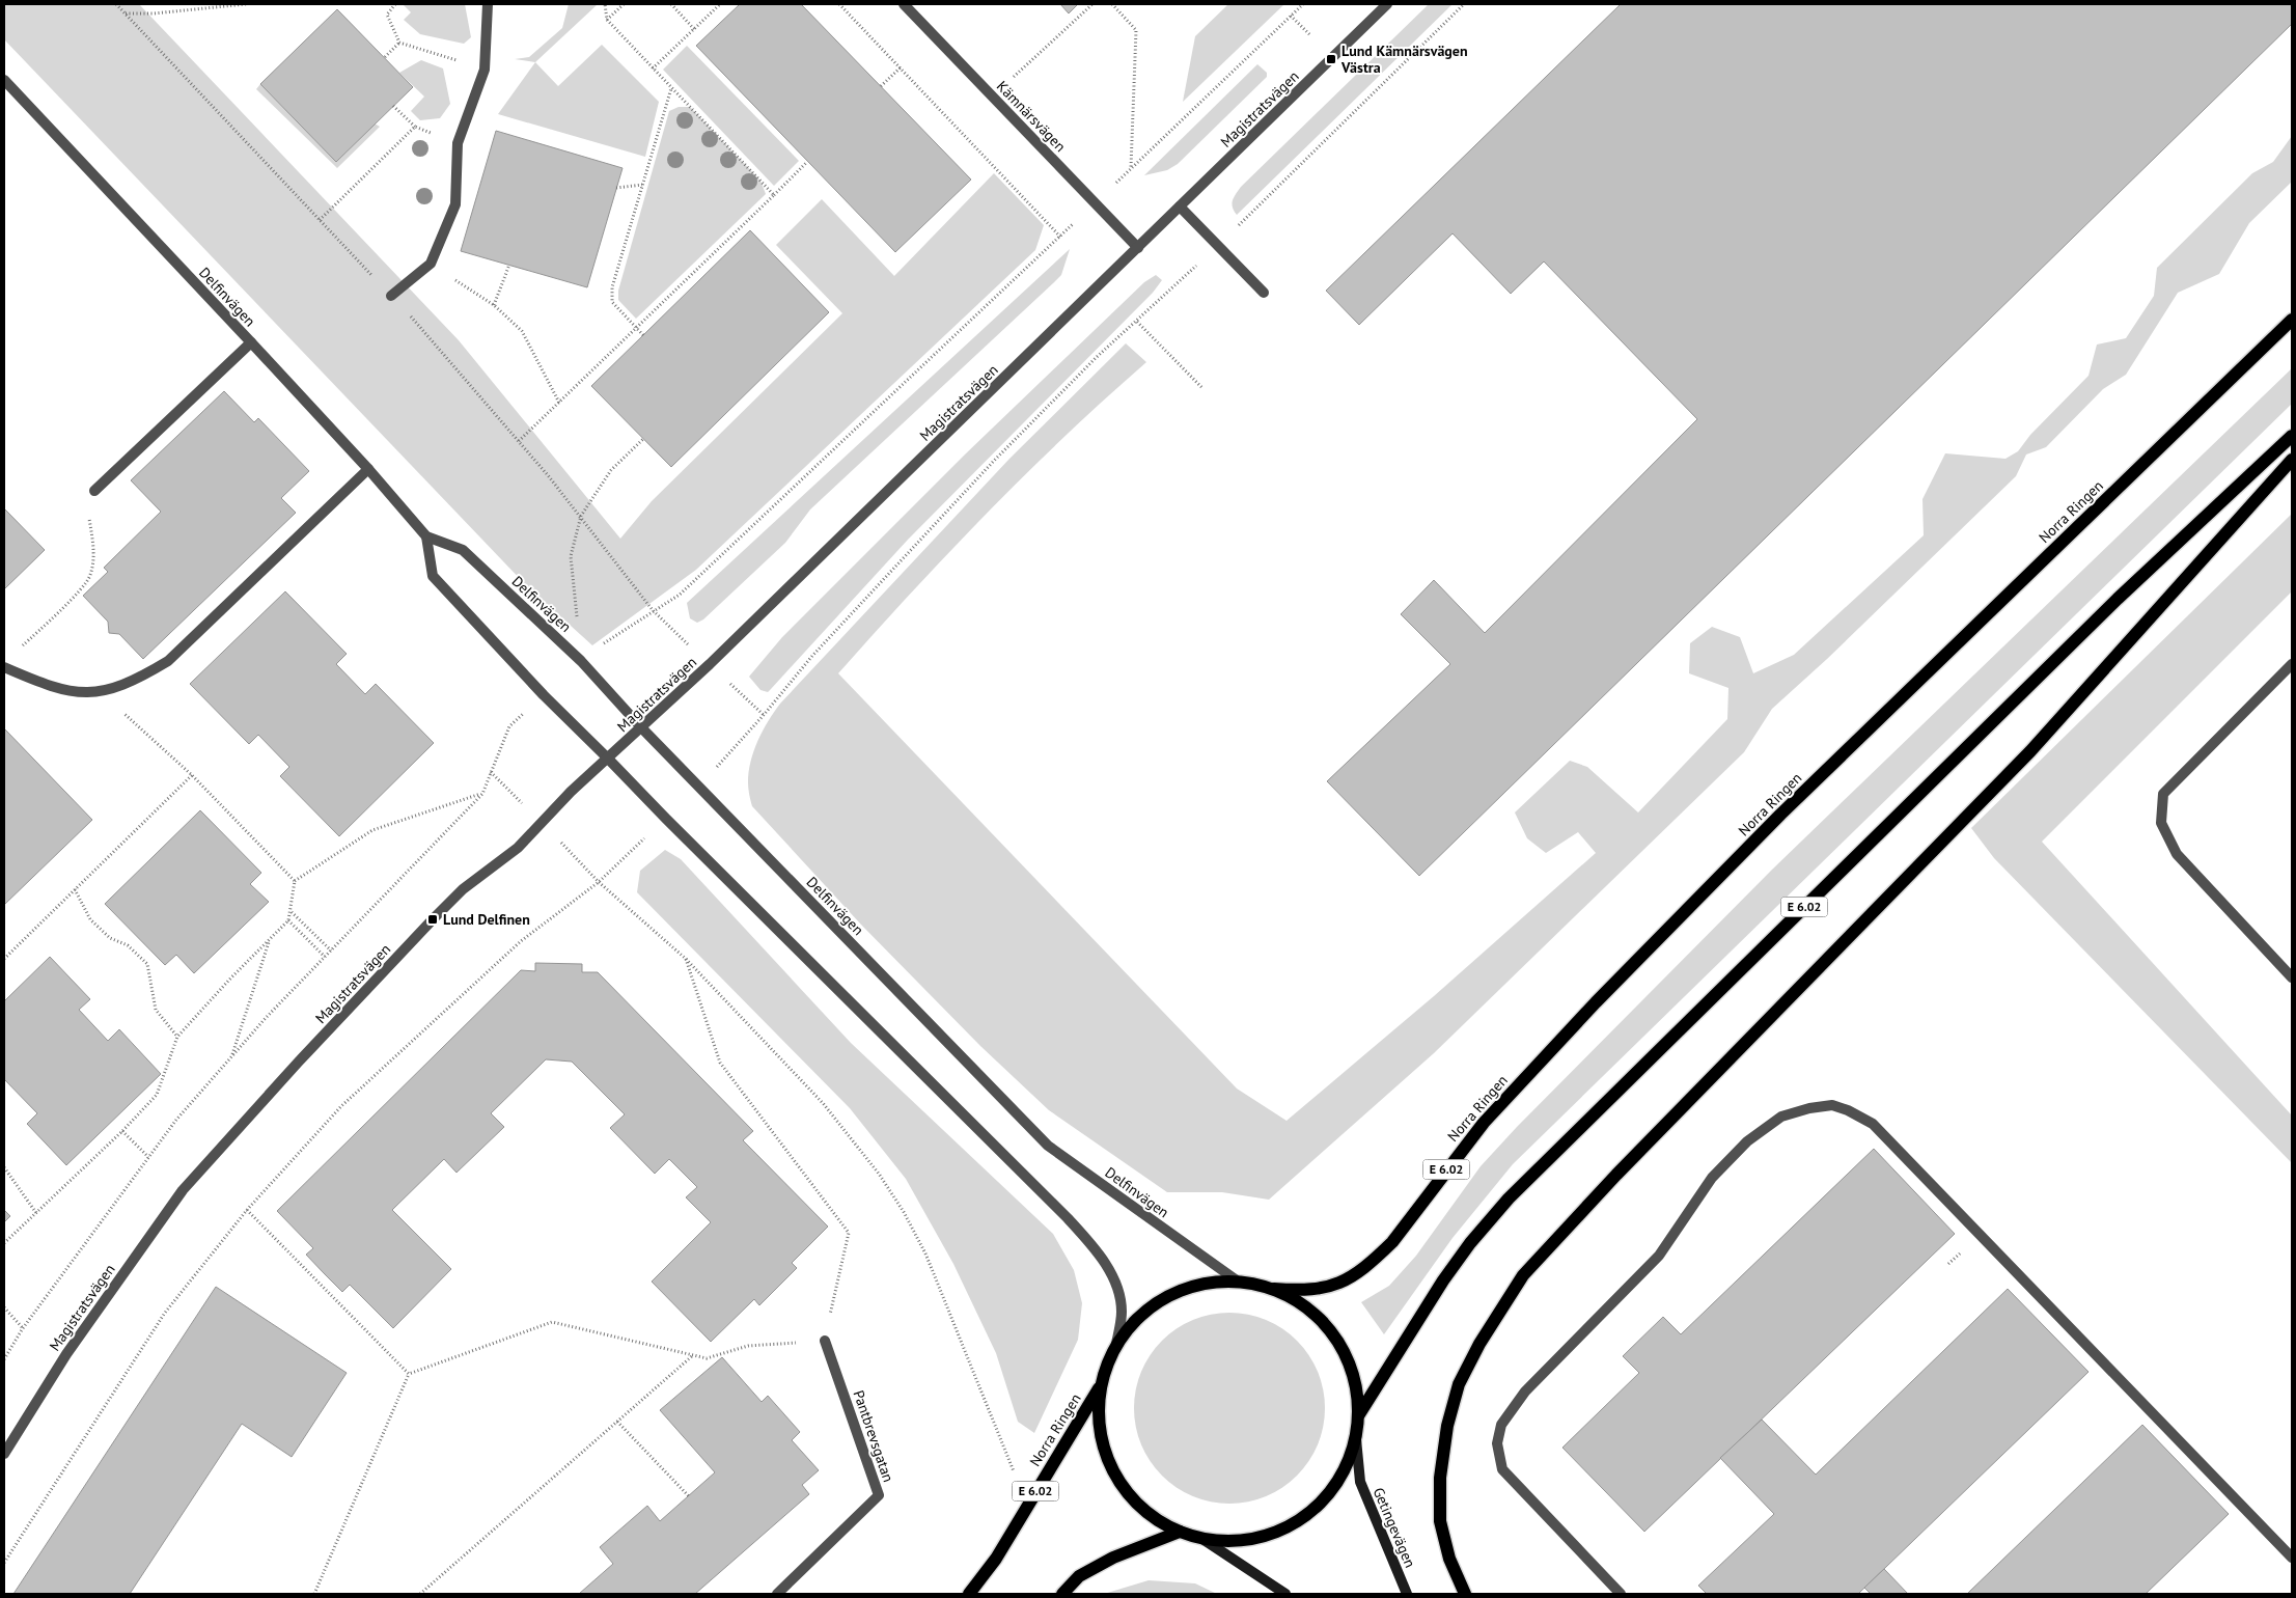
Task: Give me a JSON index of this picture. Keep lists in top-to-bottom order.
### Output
{
  "streets": {
    "main road": ["Norra Ringen", "E 6.02", "Getingevägen"],
    "street": [
      "Magistratsvägen",
      "Kämnärsvägen",
      "Delfinvägen",
      "Pantbrevsgatan"
    ]
  },
  "crossings": [
    ["Magistratsvägen", "Kämnärsvägen"],
    ["Magistratsvägen", "Delfinvägen"],
    ["Delfinvägen", "Norra Ringen"],
    ["Norra Ringen", "Getingevägen"]
  ],
  "places": {
    "transit": ["Lund Kämnärsvägen Västra", "Lund Delfinen"]
  }
}
